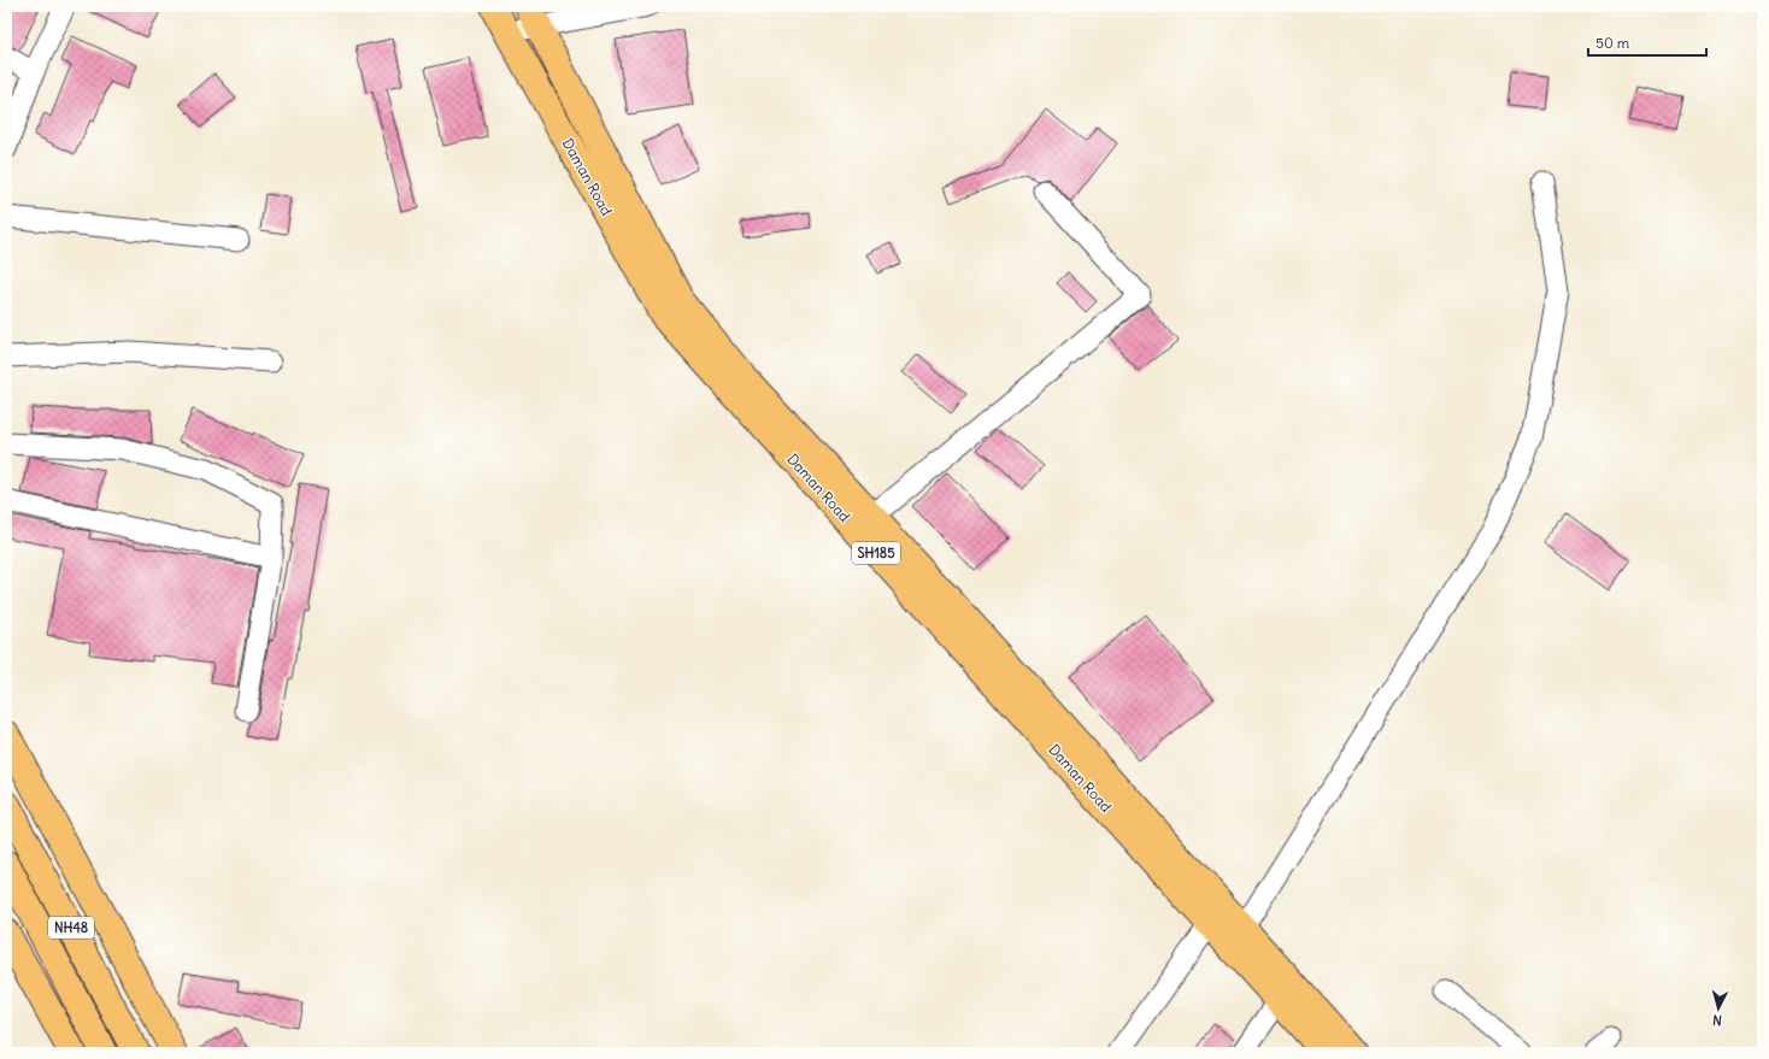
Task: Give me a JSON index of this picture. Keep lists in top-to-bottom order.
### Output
{
  "streets": {
    "main road": ["Daman Road", "SH185", "NH48"]
  },
  "scale_bar": "50 m",
  "north": "bottom"
}
